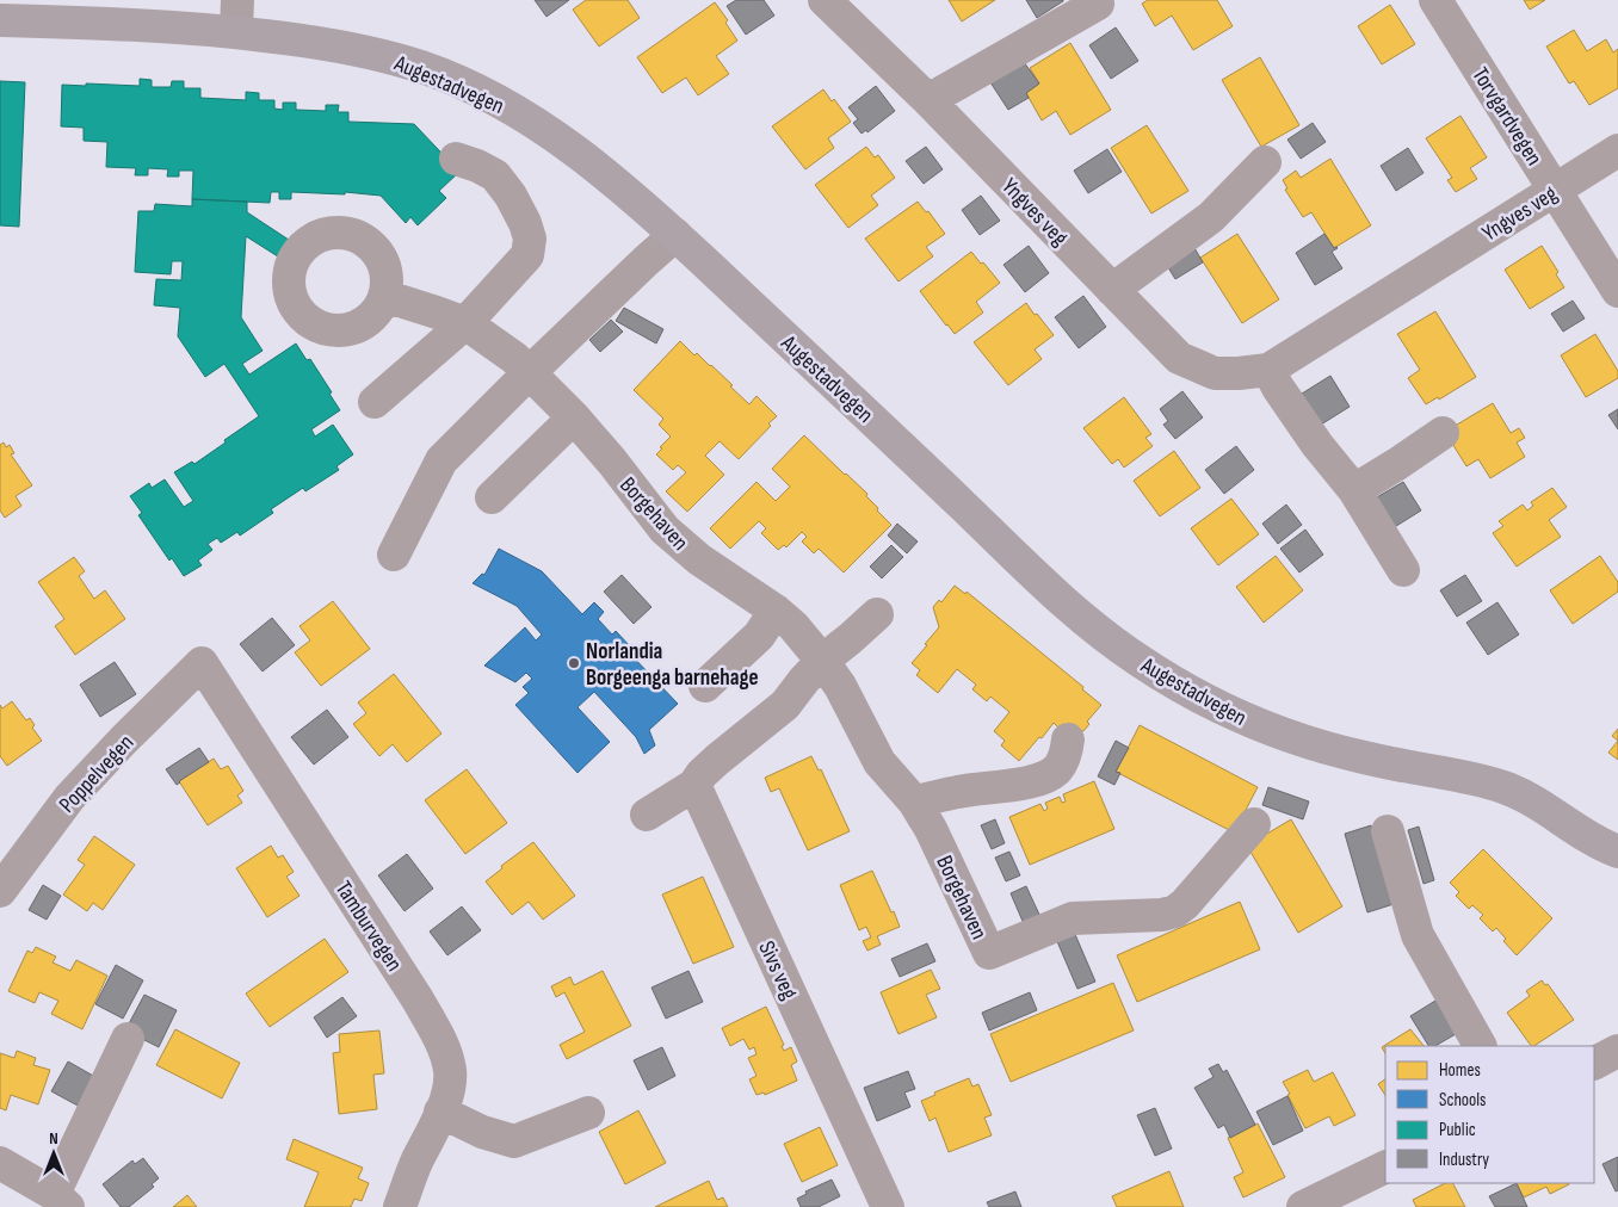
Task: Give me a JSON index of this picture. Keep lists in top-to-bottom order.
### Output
{
  "streets": {
    "main road": ["Augestadvegen"],
    "street": [
      "Torvgardvegen",
      "Yngves veg",
      "Borgehaven",
      "Poppelvegen",
      "Tamburvegen",
      "Sivs veg"
    ]
  },
  "crossings": [
    ["Torvgardvegen", "Yngves veg"],
    ["Poppelvegen", "Tamburvegen"]
  ],
  "places": ["Norlandia Borgeenga barnehage"],
  "legend": [
    "Homes",
    "Schools",
    "Public",
    "Industry"
  ],
  "north": "top"
}
